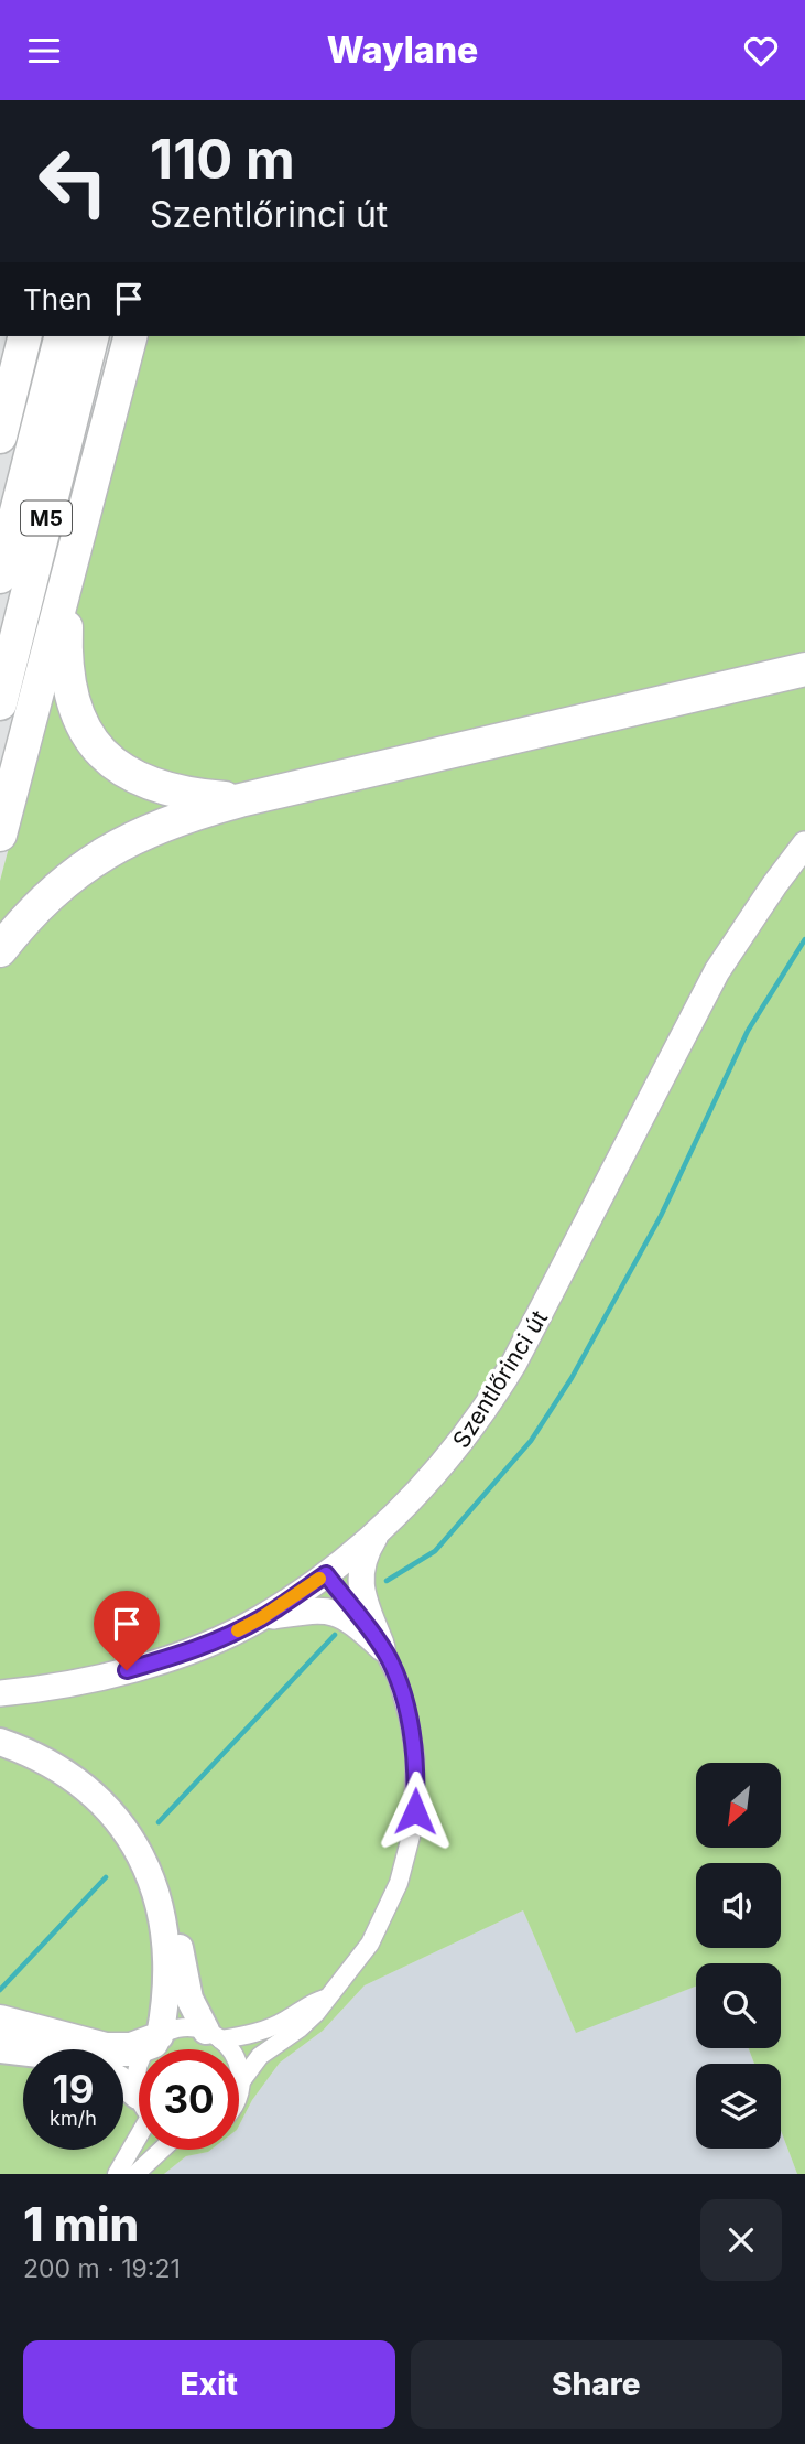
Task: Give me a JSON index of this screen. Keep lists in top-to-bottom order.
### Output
{
  "streets": {
    "highway": ["M5"],
    "main road": ["Szentlőrinci út"]
  },
  "north": "bottom left",
  "page": {
    "header": "Waylane",
    "turn": ["110 m", "Szentlőrinci út"],
    "then": "Then",
    "speed": "19 km/h",
    "limit": "30",
    "heading": ["1 min", "200 m · 19:21"],
    "buttons": ["Exit", "Share"]
  }
}
